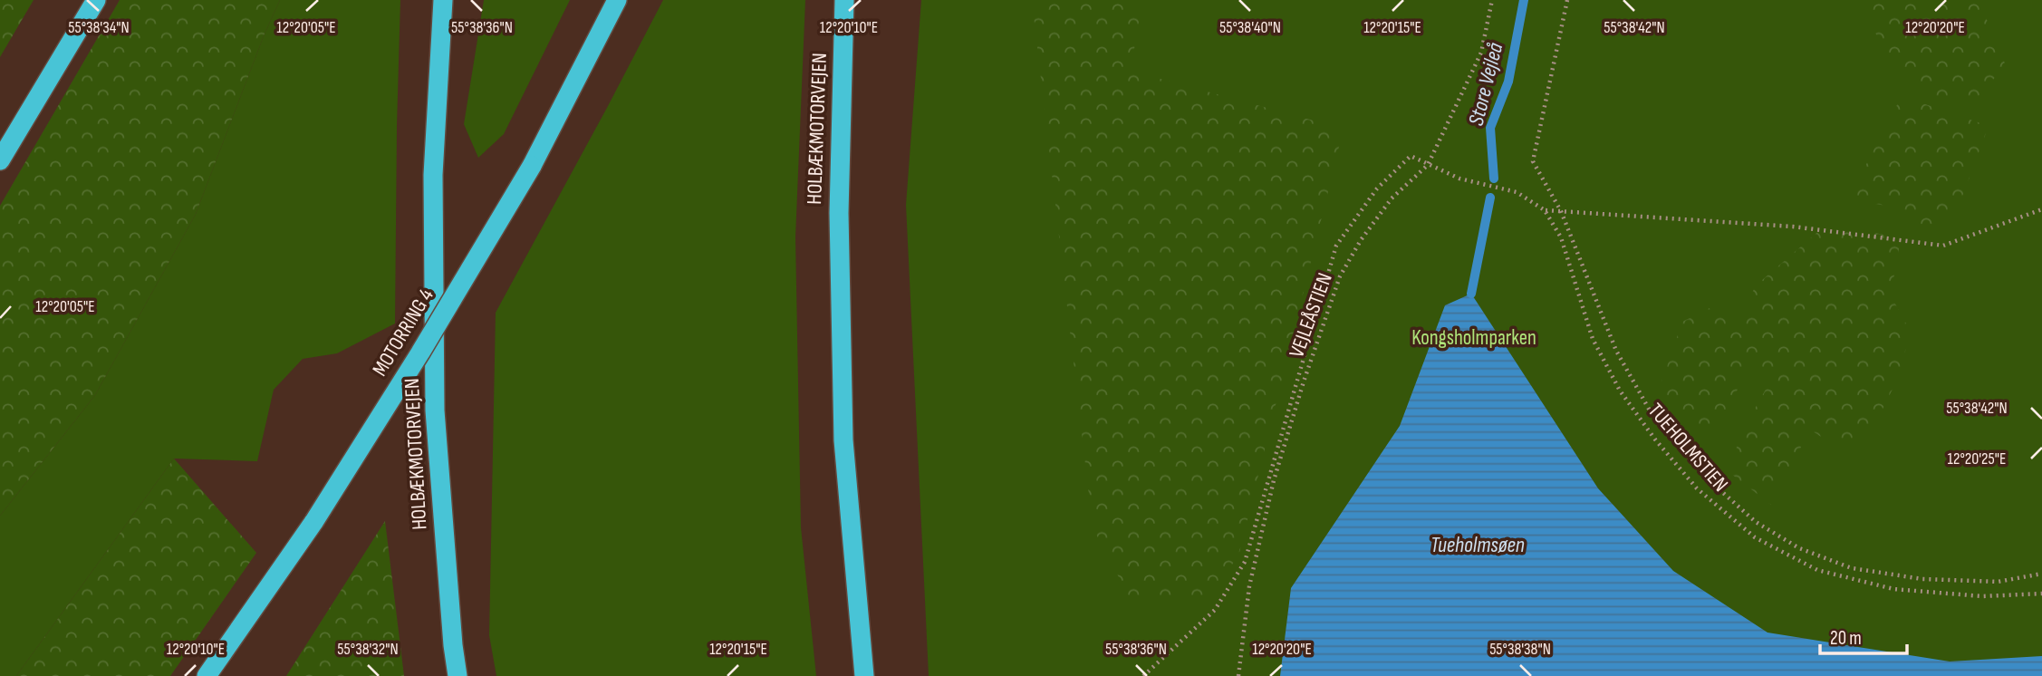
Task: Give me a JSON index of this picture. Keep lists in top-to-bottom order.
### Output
{
  "streets": {
    "highway": ["HOLBÆKMOTORVEJEN", "MOTORRING 4"],
    "path": ["VEJLEÅSTIEN", "TUEHOLMSTIEN"]
  },
  "crossings": [
    ["VEJLEÅSTIEN", "TUEHOLMSTIEN"]
  ],
  "water": ["Store Vejleå", "Tueholmsøen"],
  "parks": ["Kongsholmparken"],
  "scale_bar": "20 m",
  "coordinates": [
    "55°38'34\"N",
    "12°20'05\"E",
    "55°38'36\"N",
    "12°20'10\"E",
    "55°38'40\"N",
    "12°20'15\"E",
    "55°38'42\"N",
    "12°20'20\"E",
    "12°20'25\"E",
    "55°38'32\"N",
    "55°38'38\"N"
  ]
}
